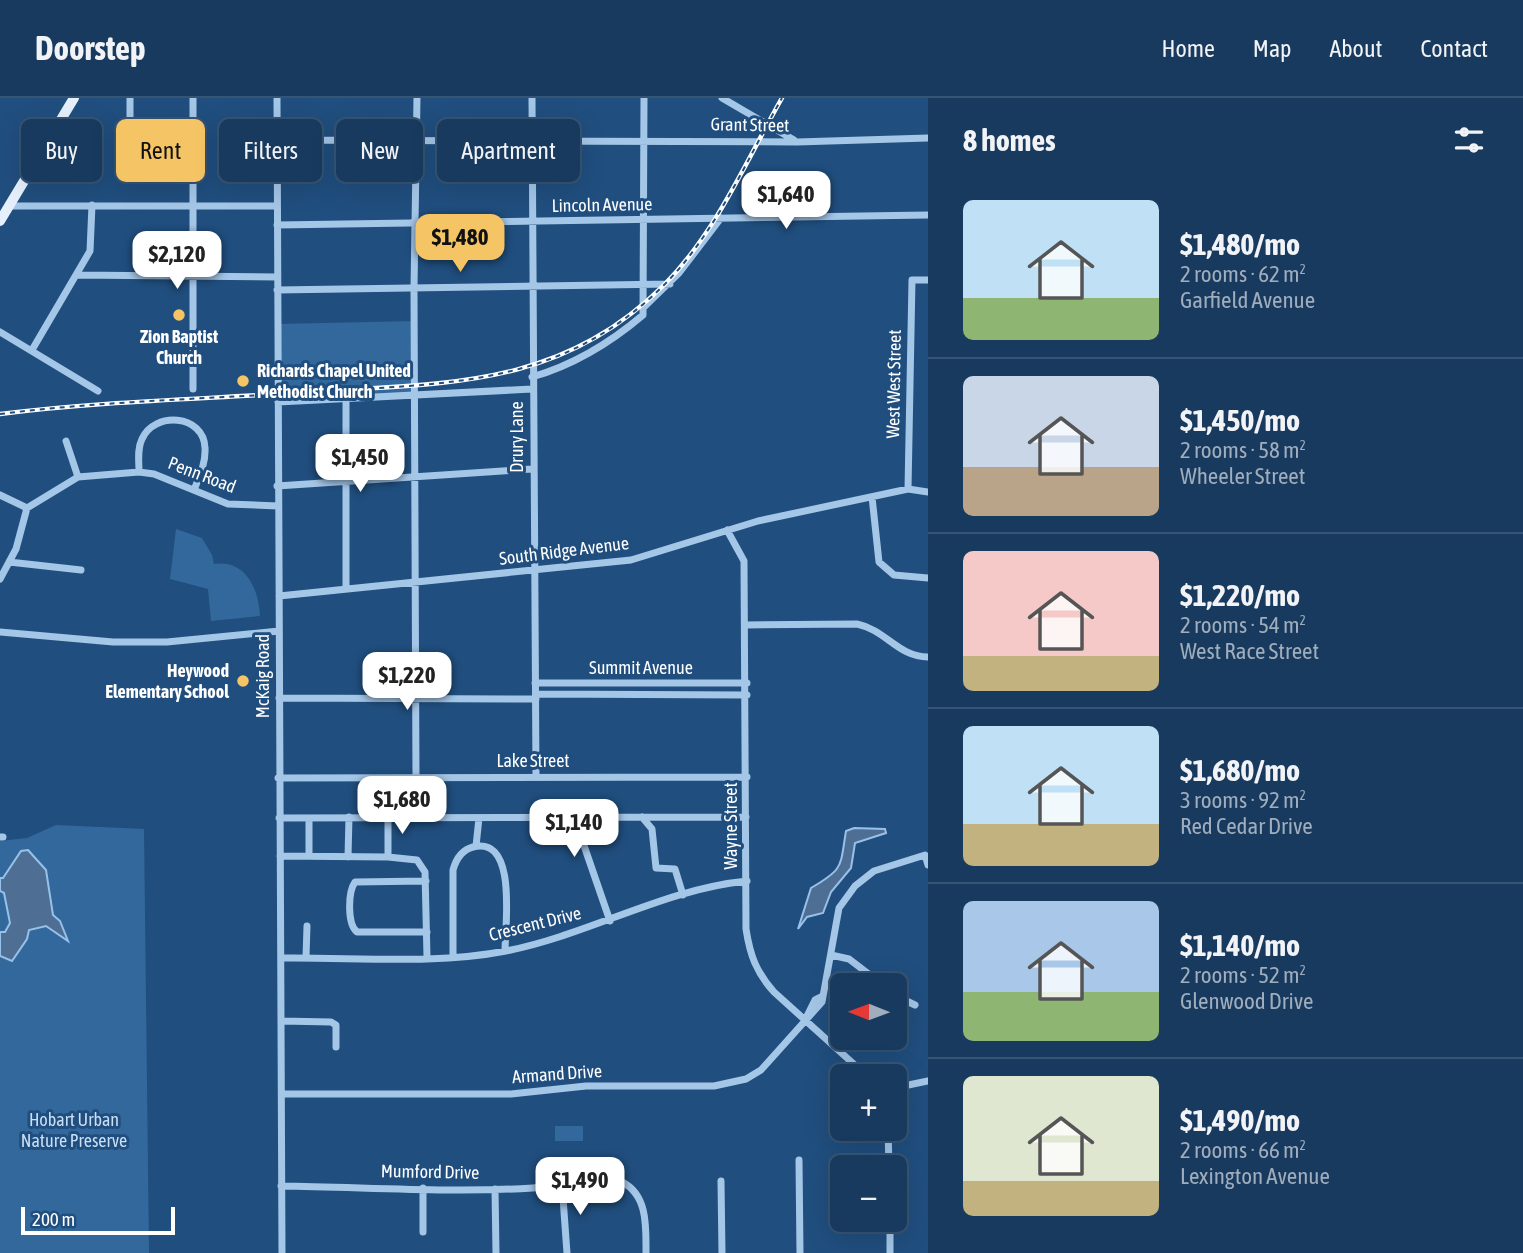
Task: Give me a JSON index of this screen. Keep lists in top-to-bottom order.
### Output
{
  "streets": {
    "street": [
      "Grant Street",
      "Lincoln Avenue",
      "West West Street",
      "Drury Lane",
      "Penn Road",
      "South Ridge Avenue",
      "Summit Avenue",
      "McKaig Road",
      "Lake Street",
      "Wayne Street",
      "Crescent Drive",
      "Armand Drive",
      "Mumford Drive"
    ]
  },
  "crossings": [
    ["Lincoln Avenue", "Drury Lane"],
    ["Lincoln Avenue", "McKaig Road"],
    ["West West Street", "South Ridge Avenue"],
    ["Drury Lane", "South Ridge Avenue"],
    ["Drury Lane", "Summit Avenue"],
    ["Drury Lane", "Lake Street"],
    ["Penn Road", "McKaig Road"],
    ["South Ridge Avenue", "McKaig Road"],
    ["South Ridge Avenue", "Wayne Street"],
    ["Summit Avenue", "McKaig Road"],
    ["Summit Avenue", "Wayne Street"],
    ["McKaig Road", "Lake Street"],
    ["McKaig Road", "Crescent Drive"],
    ["McKaig Road", "Armand Drive"],
    ["McKaig Road", "Mumford Drive"],
    ["Lake Street", "Wayne Street"],
    ["Wayne Street", "Crescent Drive"],
    ["Wayne Street", "Armand Drive"]
  ],
  "parks": ["Hobart Urban Nature Preserve"],
  "places": ["Zion Baptist Church", "Richards Chapel United Methodist Church", "Heywood Elementary School"],
  "scale_bar": "200 m",
  "north": "left",
  "page": {
    "header": "Doorstep",
    "nav": [
      "Home",
      "Map",
      "About",
      "Contact"
    ],
    "heading": "8 homes",
    "chip": [
      "Buy",
      "Rent",
      "Filters",
      "New",
      "Apartment"
    ],
    "price": [
      "$1,640",
      "$1,480",
      "$2,120",
      "$1,450",
      "$1,220",
      "$1,680",
      "$1,140",
      "$1,490"
    ],
    "list": [
      {
        "name": "$1,480/mo",
        "note": "2 rooms · 62 m² · Garfield Avenue"
      },
      {
        "name": "$1,450/mo",
        "note": "2 rooms · 58 m² · Wheeler Street"
      },
      {
        "name": "$1,220/mo",
        "note": "2 rooms · 54 m² · West Race Street"
      },
      {
        "name": "$1,680/mo",
        "note": "3 rooms · 92 m² · Red Cedar Drive"
      },
      {
        "name": "$1,140/mo",
        "note": "2 rooms · 52 m² · Glenwood Drive"
      },
      {
        "name": "$1,490/mo",
        "note": "2 rooms · 66 m² · Lexington Avenue"
      }
    ],
    "map_buttons": ["+", "−"],
    "scale": "200 m"
  }
}
